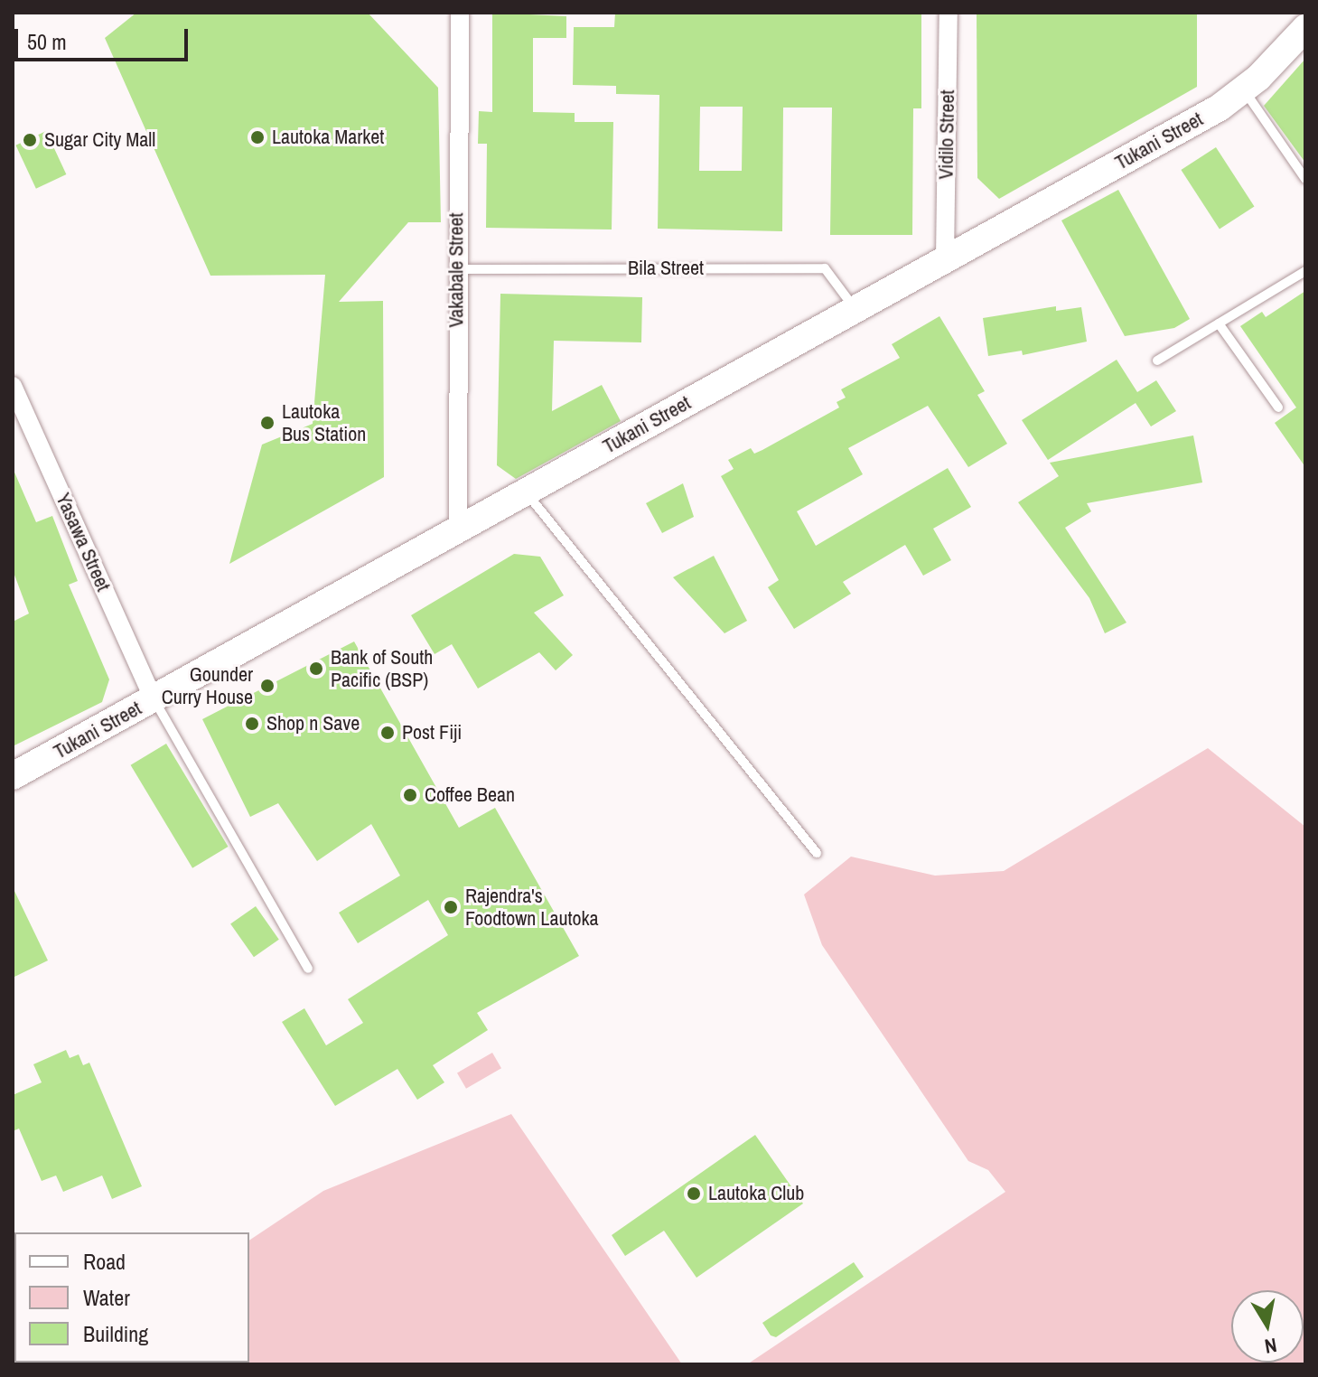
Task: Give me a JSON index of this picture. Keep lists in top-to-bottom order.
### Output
{
  "streets": {
    "street": [
      "Vidilo Street",
      "Tukani Street",
      "Vakabale Street",
      "Yasawa Street"
    ],
    "lane": ["Bila Street"]
  },
  "crossings": [
    ["Vidilo Street", "Tukani Street"],
    ["Tukani Street", "Bila Street"],
    ["Tukani Street", "Vakabale Street"],
    ["Tukani Street", "Yasawa Street"],
    ["Bila Street", "Vakabale Street"]
  ],
  "places": [
    "Lautoka Market",
    "Sugar City Mall",
    "Lautoka Bus Station",
    "Bank of South Pacific (BSP)",
    "Gounder Curry House",
    "Shop n Save",
    "Post Fiji",
    "Coffee Bean",
    "Rajendra's Foodtown Lautoka",
    "Lautoka Club"
  ],
  "legend": ["Road", "Water", "Building"],
  "scale_bar": "50 m",
  "north": "bottom"
}
